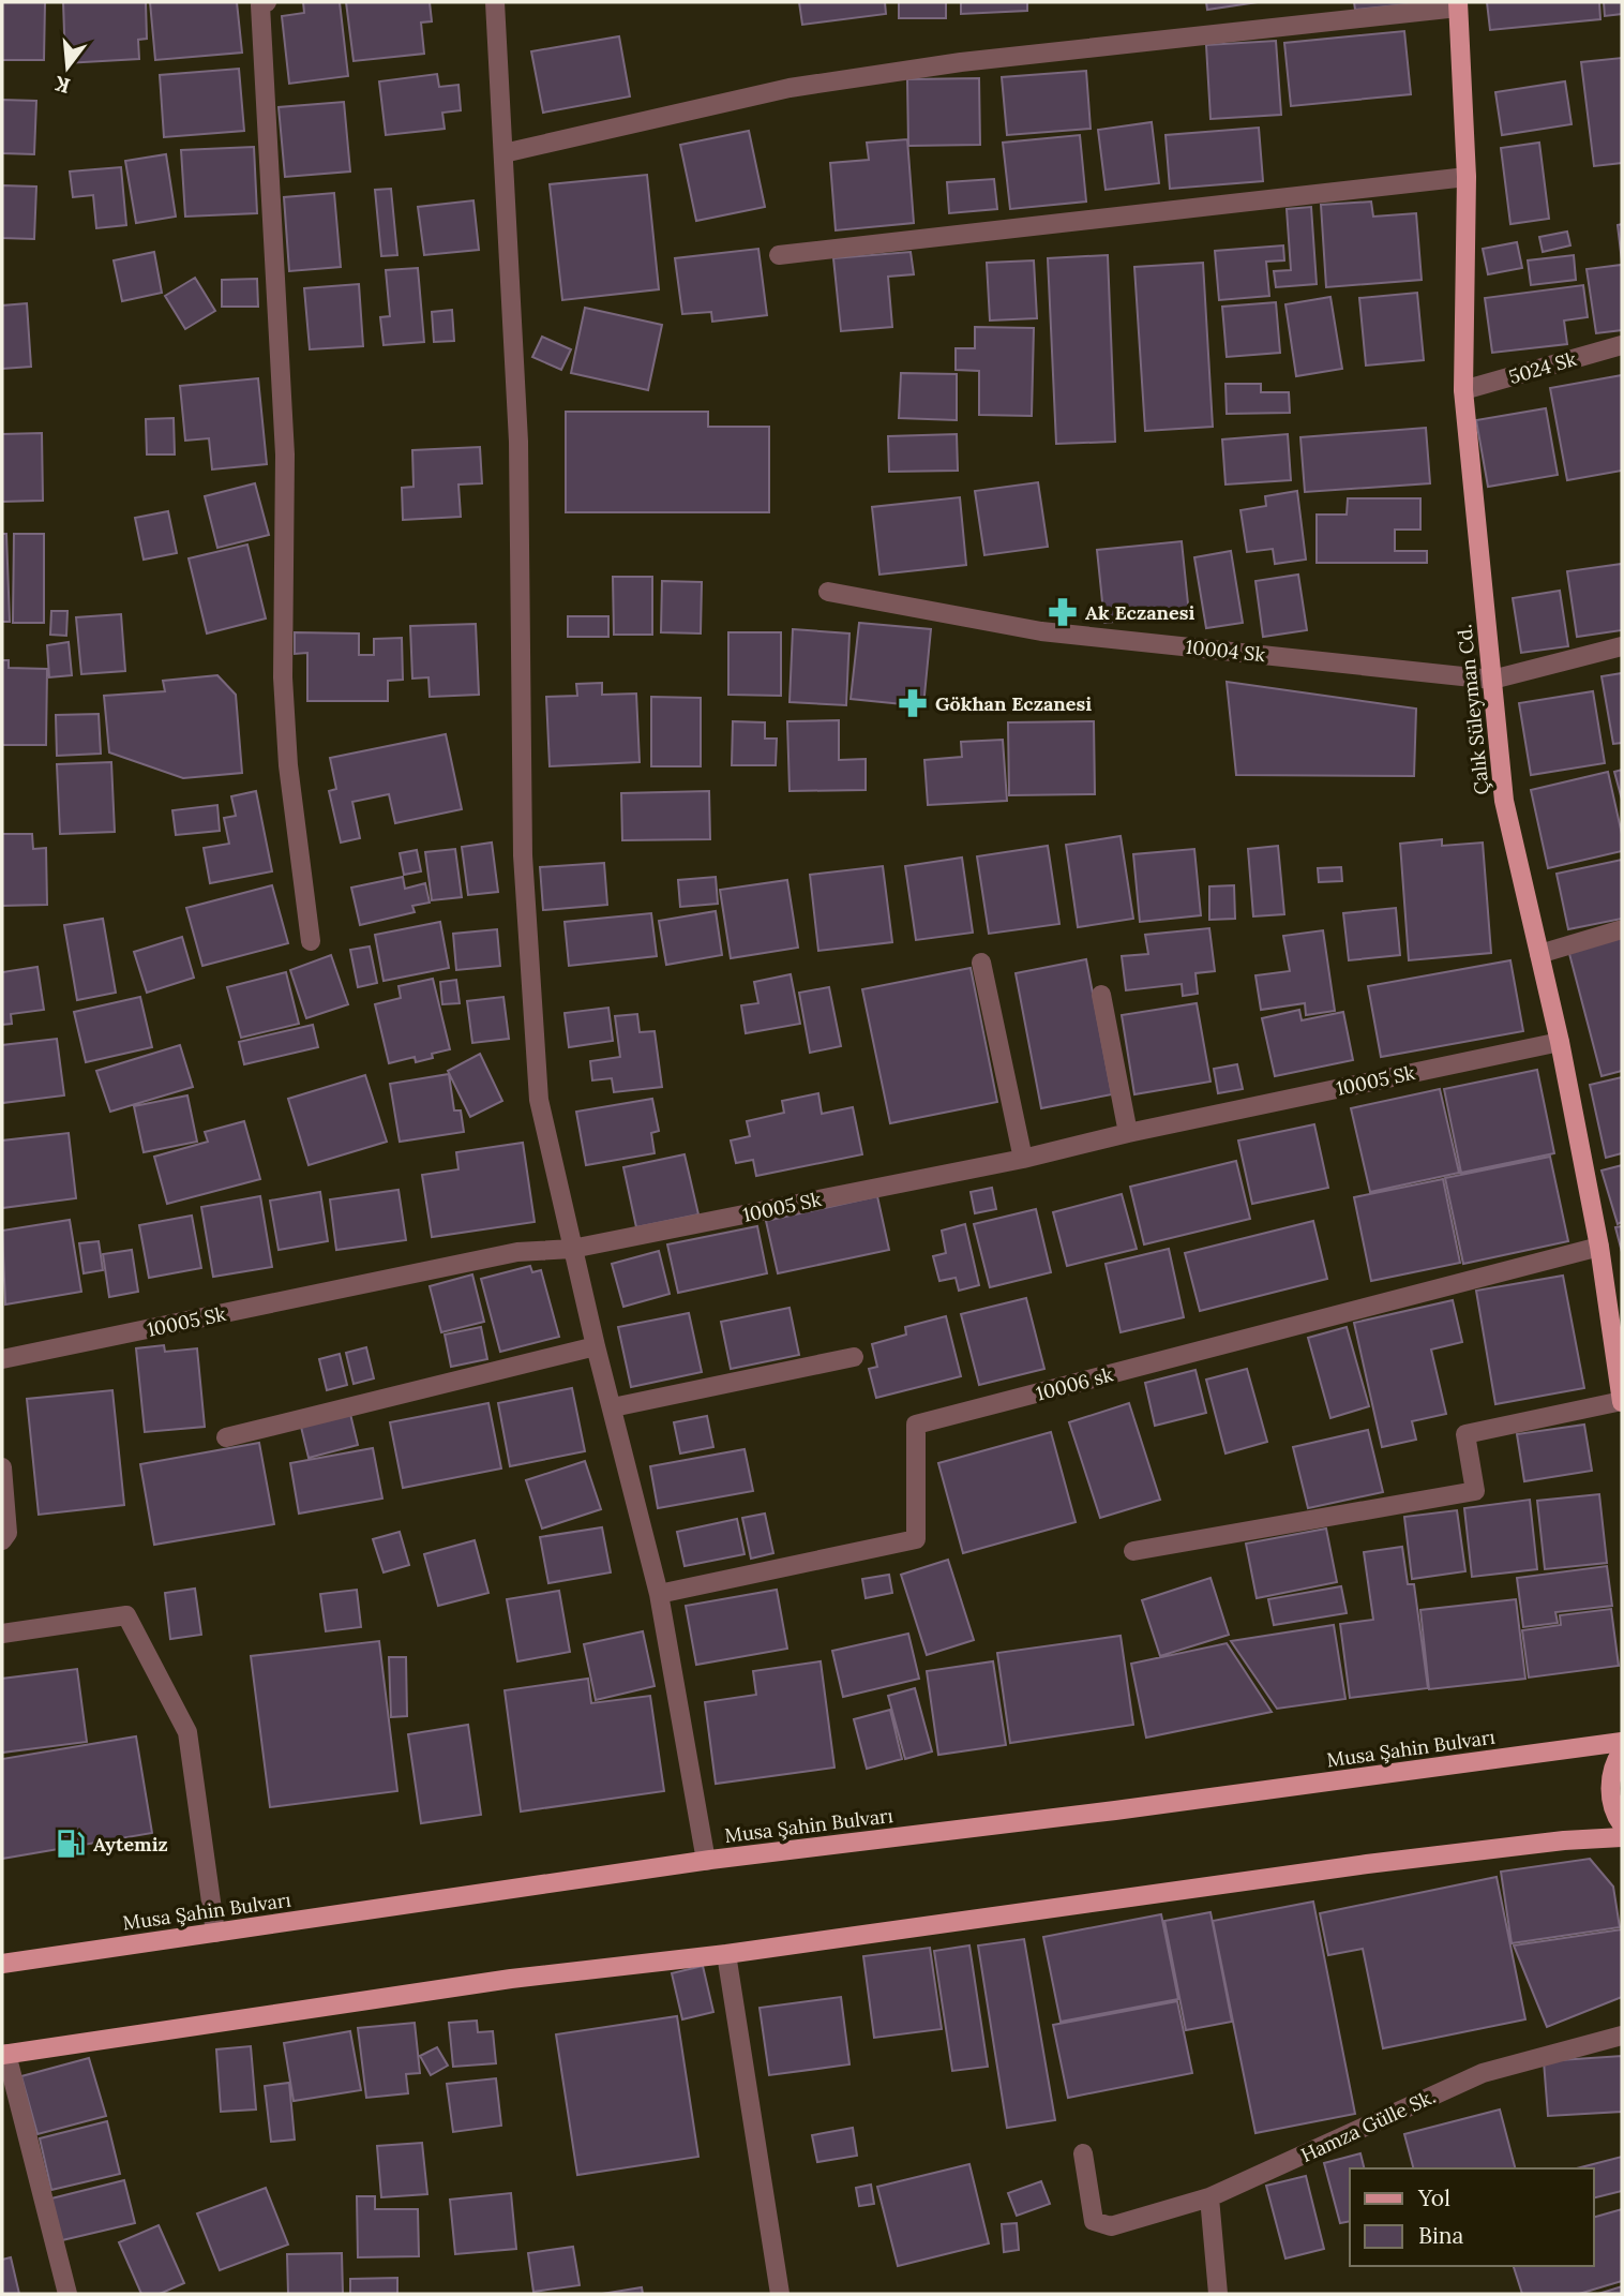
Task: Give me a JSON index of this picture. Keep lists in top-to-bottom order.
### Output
{
  "streets": {
    "main road": ["Çalık Süleyman Cd.", "Musa Şahin Bulvarı"],
    "street": [
      "5024 Sk",
      "10004 Sk",
      "10005 Sk",
      "10006 sk",
      "Hamza Gülle Sk."
    ]
  },
  "crossings": [
    ["5024 Sk", "Çalık Süleyman Cd."],
    ["10004 Sk", "Çalık Süleyman Cd."],
    ["Çalık Süleyman Cd.", "10005 Sk"],
    ["Çalık Süleyman Cd.", "10006 sk"]
  ],
  "places": {
    "pharmacy": ["Ak Eczanesi", "Gökhan Eczanesi"],
    "fuel station": ["Aytemiz"]
  },
  "legend": ["Yol", "Bina"],
  "north": "bottom"
}
